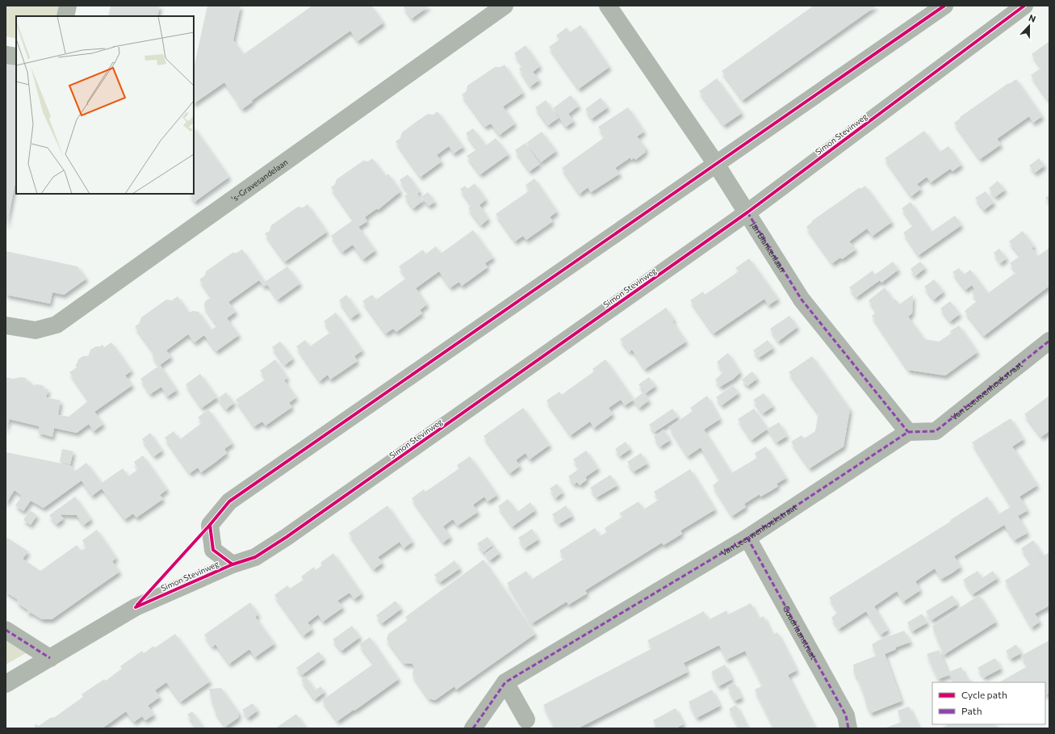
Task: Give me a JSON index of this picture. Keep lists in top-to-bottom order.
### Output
{
  "streets": {
    "street": [
      "Simon Stevinweg",
      "'s-Gravesandelaan",
      "Jan Blankenlaan",
      "Van Leeuwenhoekstraat",
      "Goudriaanstraat"
    ]
  },
  "crossings": [
    ["Simon Stevinweg", "Jan Blankenlaan"],
    ["Jan Blankenlaan", "Van Leeuwenhoekstraat"],
    ["Van Leeuwenhoekstraat", "Goudriaanstraat"]
  ],
  "legend": ["Cycle path", "Path"],
  "north": "top"
}
